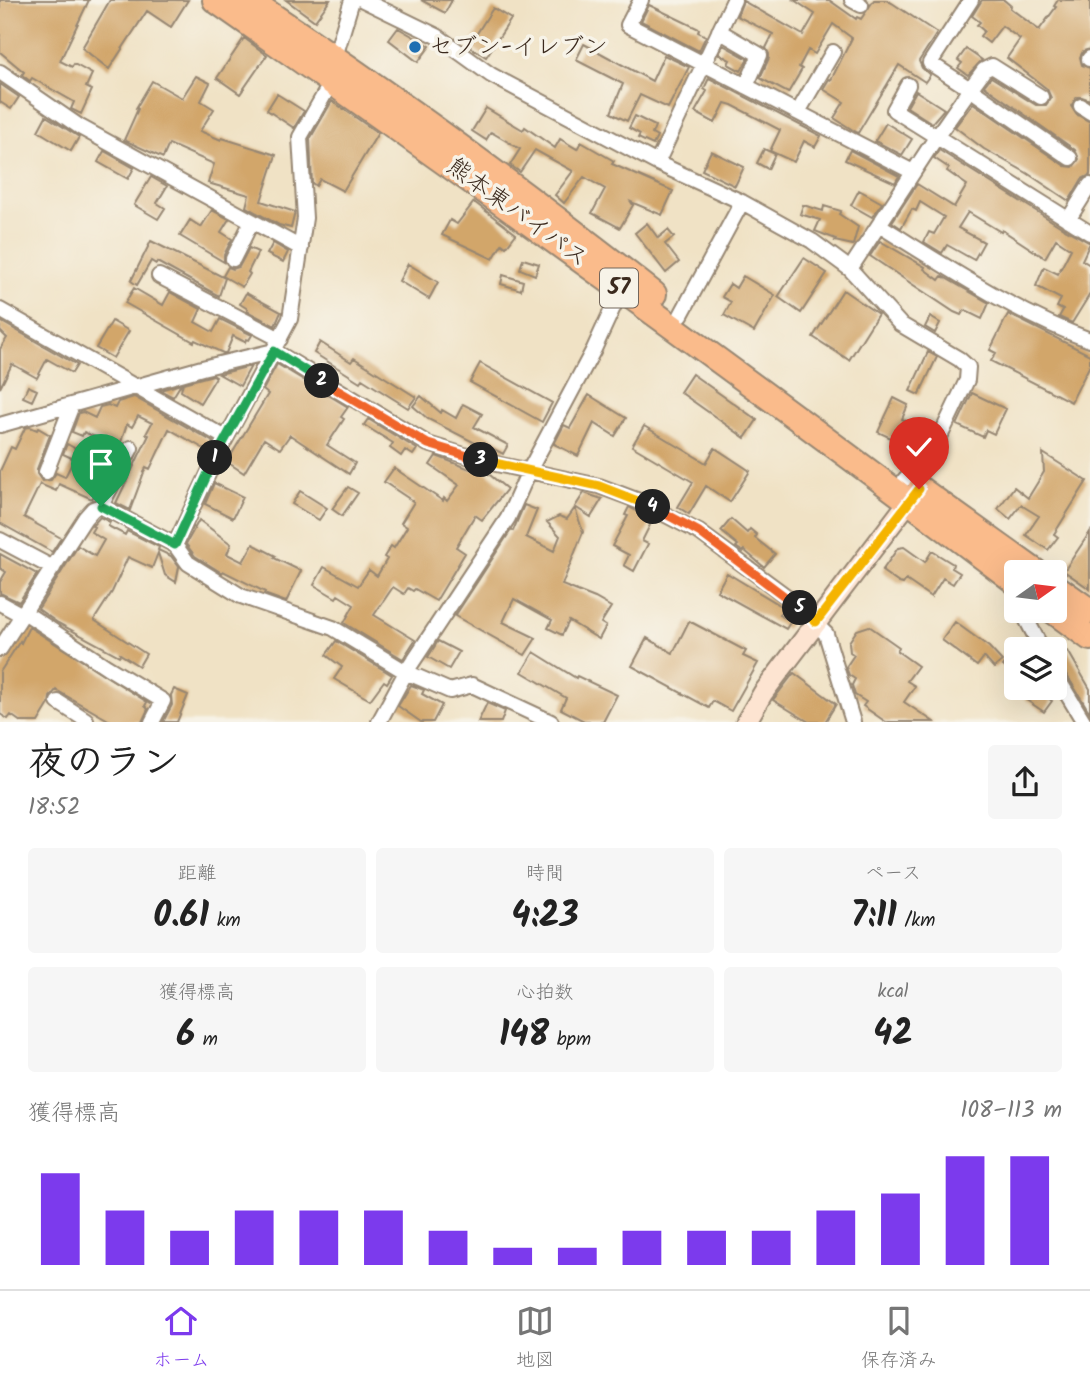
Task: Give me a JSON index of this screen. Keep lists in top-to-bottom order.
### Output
{
  "streets": {
    "highway": ["熊本東バイパス", "57"]
  },
  "places": ["セブン-イレブン"],
  "north": "right",
  "page": {
    "pins": [
      "2",
      "1",
      "3",
      "4",
      "5"
    ],
    "heading": ["夜のラン", "18:52"],
    "stats": [
      ["距離", "0.61 km"],
      ["時間", "4:23"],
      ["ペース", "7:11 /km"],
      ["獲得標高", "6 m"],
      ["心拍数", "148 bpm"],
      ["kcal", "42"]
    ],
    "chart": ["獲得標高", "108–113 m"],
    "tabs": ["ホーム", "地図", "保存済み"]
  }
}
